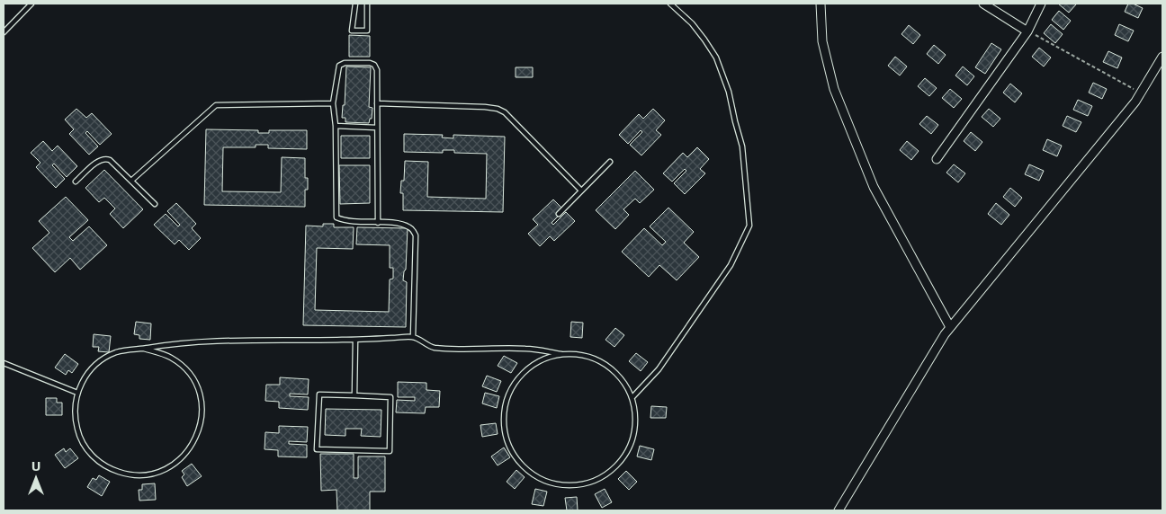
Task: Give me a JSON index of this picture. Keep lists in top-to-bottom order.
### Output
{
  "north": "top"
}
